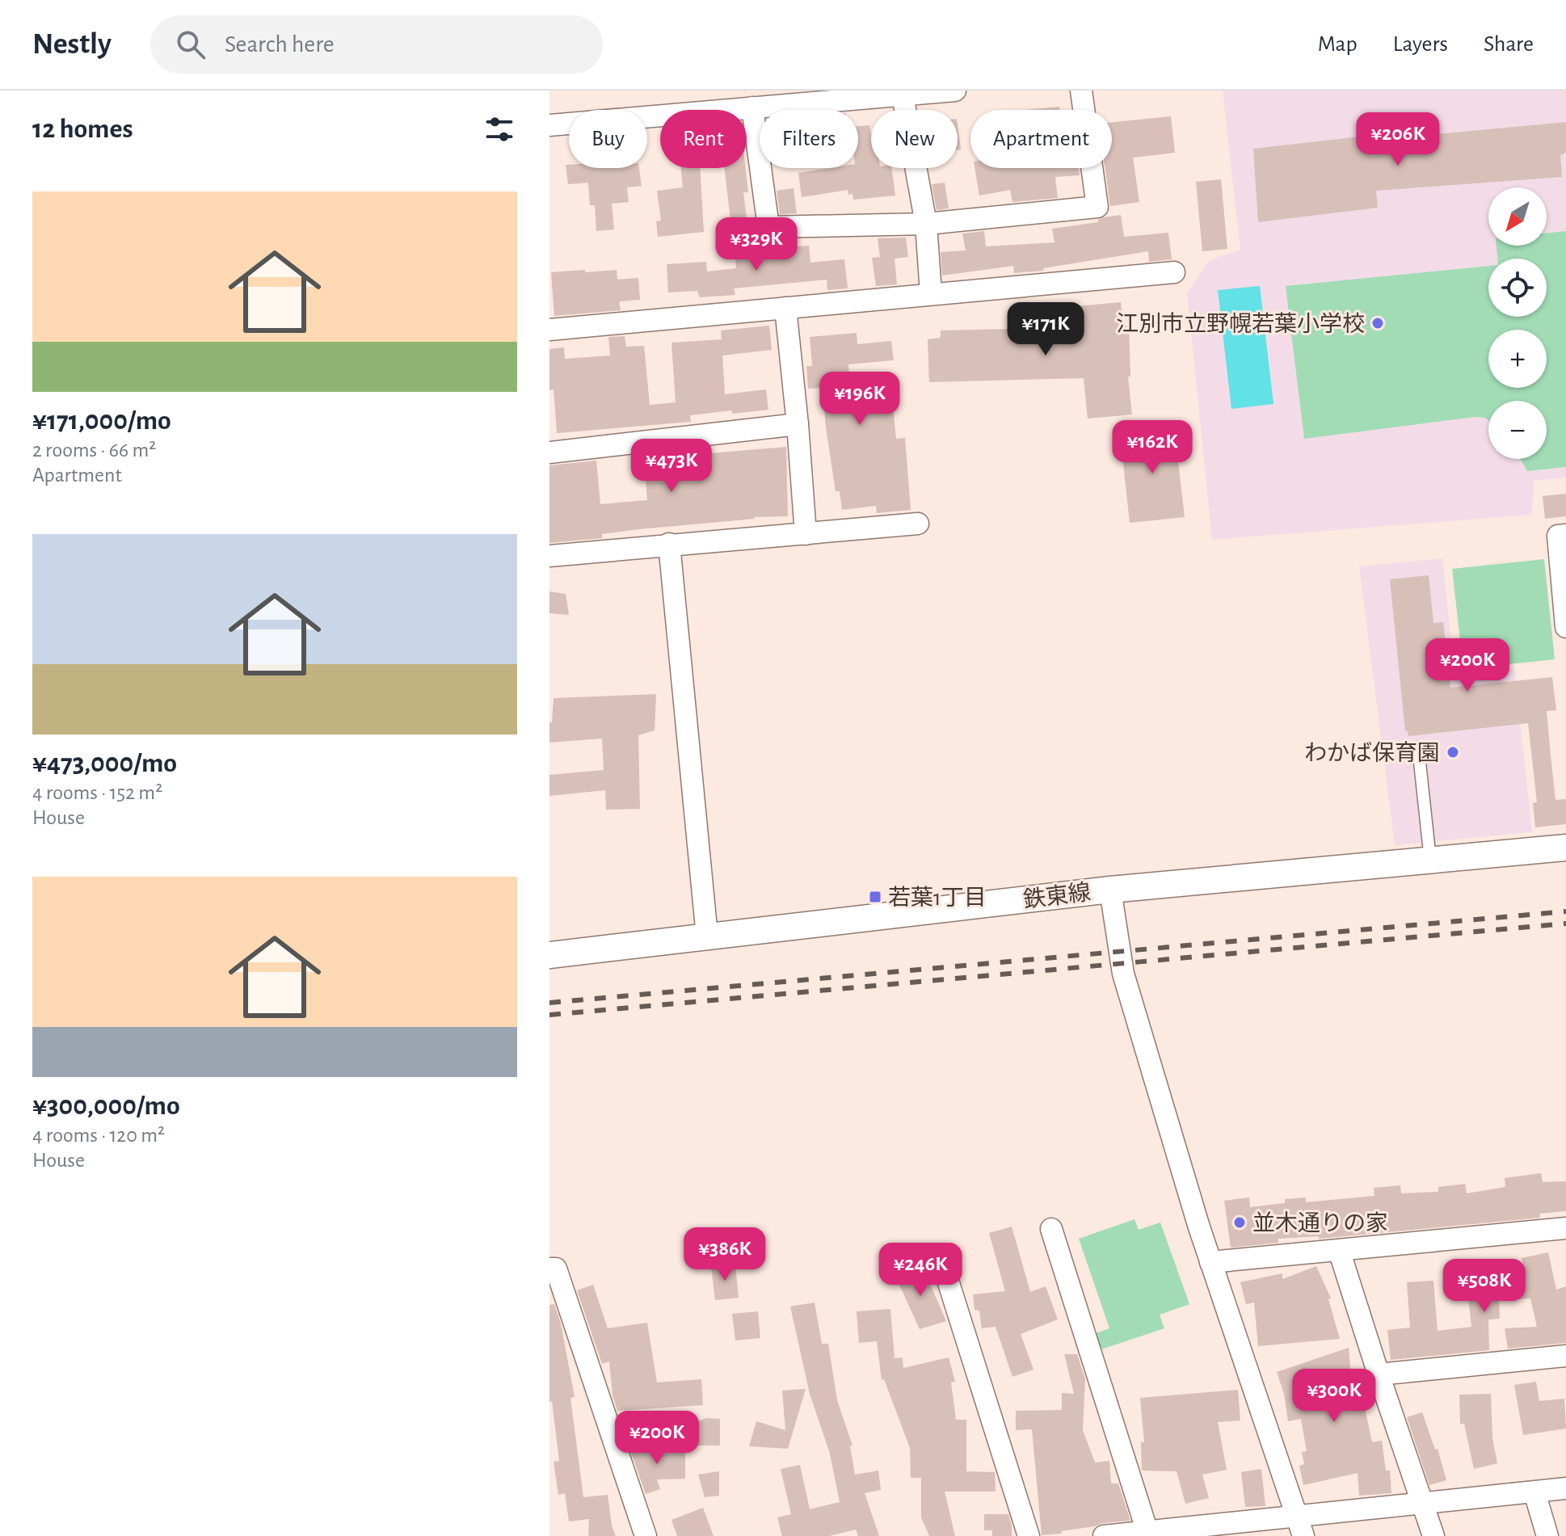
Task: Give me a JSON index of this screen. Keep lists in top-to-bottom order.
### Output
{
  "streets": {
    "street": ["鉄東線"]
  },
  "places": {
    "other": ["江別市立野幌若葉小学校", "わかば保育園", "並木通りの家"],
    "transit": ["若葉1丁目"]
  },
  "north": "bottom left",
  "page": {
    "header": "Nestly",
    "search": "Search here",
    "nav": ["Map", "Layers", "Share"],
    "heading": "12 homes",
    "chip": [
      "Buy",
      "Rent",
      "Filters",
      "New",
      "Apartment"
    ],
    "price": [
      "¥206K",
      "¥329K",
      "¥171K",
      "¥196K",
      "¥162K",
      "¥473K",
      "¥200K",
      "¥386K",
      "¥246K",
      "¥508K",
      "¥300K",
      "¥200K"
    ],
    "list": [
      {
        "name": "¥171,000/mo",
        "note": "2 rooms · 66 m² · Apartment"
      },
      {
        "name": "¥473,000/mo",
        "note": "4 rooms · 152 m² · House"
      },
      {
        "name": "¥300,000/mo",
        "note": "4 rooms · 120 m² · House"
      }
    ],
    "map_buttons": ["+", "−"]
  }
}
